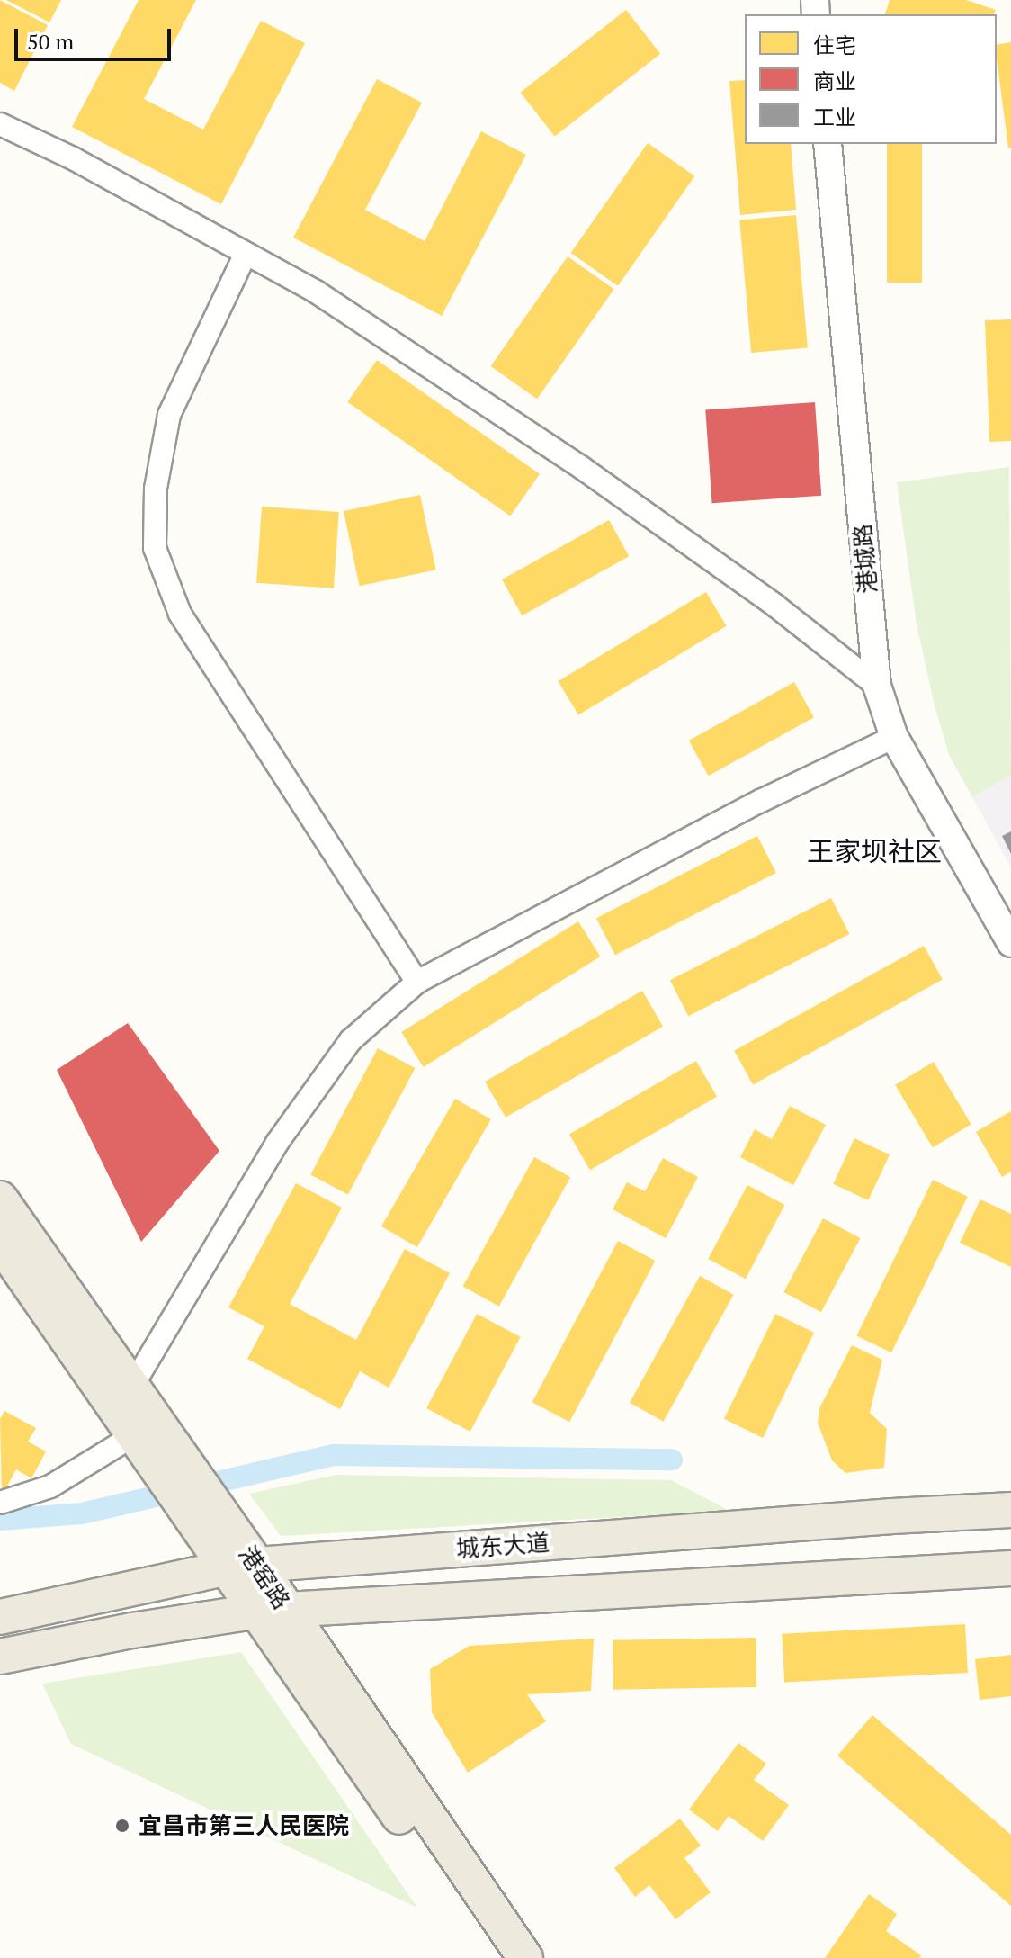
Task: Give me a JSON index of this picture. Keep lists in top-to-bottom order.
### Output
{
  "streets": {
    "main road": ["城东大道", "港窑路"],
    "street": ["港城路"]
  },
  "crossings": [
    ["城东大道", "港窑路"]
  ],
  "districts": ["王家坝社区"],
  "places": ["宜昌市第三人民医院"],
  "legend": ["住宅", "商业", "工业"],
  "scale_bar": "50 m"
}
